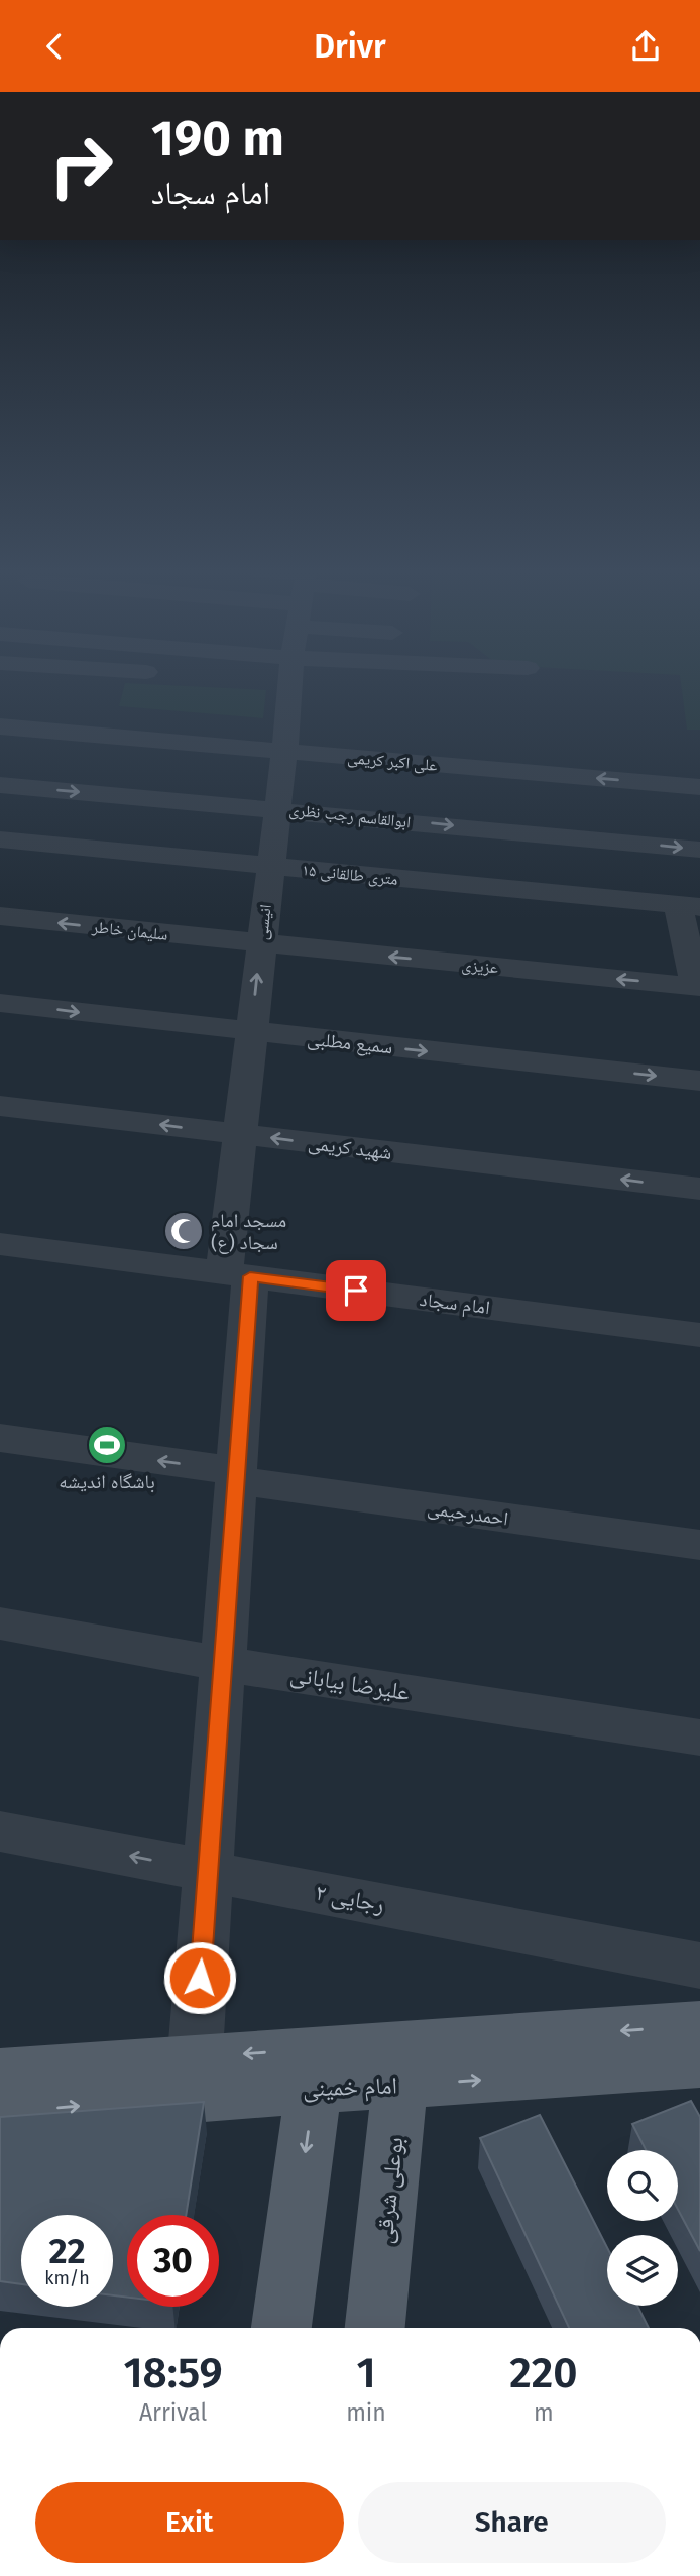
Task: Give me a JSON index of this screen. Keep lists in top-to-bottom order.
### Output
{
  "streets": {
    "main road": ["امام خمینی", "بوعلی شرقی"],
    "street": [
      "علی اکبر کریمی",
      "ابوالقاسم رجب نظری",
      "۱۵ متری طالقانی",
      "انیسی",
      "سلیمان خاطر",
      "عزیزی",
      "سمیع مطلبی",
      "شهید کریمی",
      "امام سجاد",
      "احمدرحیمی",
      "علیرضا بیابانی",
      "رجایی ۲"
    ]
  },
  "crossings": [
    ["علی اکبر کریمی", "انیسی"],
    ["ابوالقاسم رجب نظری", "انیسی"],
    ["۱۵ متری طالقانی", "انیسی"],
    ["انیسی", "سلیمان خاطر"],
    ["انیسی", "عزیزی"],
    ["انیسی", "سمیع مطلبی"],
    ["انیسی", "شهید کریمی"],
    ["انیسی", "امام سجاد"],
    ["انیسی", "احمدرحیمی"],
    ["انیسی", "علیرضا بیابانی"],
    ["انیسی", "رجایی ۲"],
    ["انیسی", "امام خمینی"],
    ["سلیمان خاطر", "عزیزی"],
    ["امام خمینی", "بوعلی شرقی"]
  ],
  "one_way": [
    "علی اکبر کریمی",
    "ابوالقاسم رجب نظری",
    "سلیمان خاطر",
    "عزیزی",
    "سمیع مطلبی",
    "شهید کریمی"
  ],
  "places": {
    "mosque": ["مسجد امام سجاد (ع)"],
    "sports": ["باشگاه اندیشه"]
  },
  "page": {
    "header": "Drivr",
    "turn": ["190 m", "امام سجاد"],
    "speed": "22 km/h",
    "limit": "30",
    "eta": [
      "18:59",
      "Arrival",
      "1",
      "min",
      "220",
      "m"
    ],
    "buttons": ["Exit", "Share"]
  }
}
